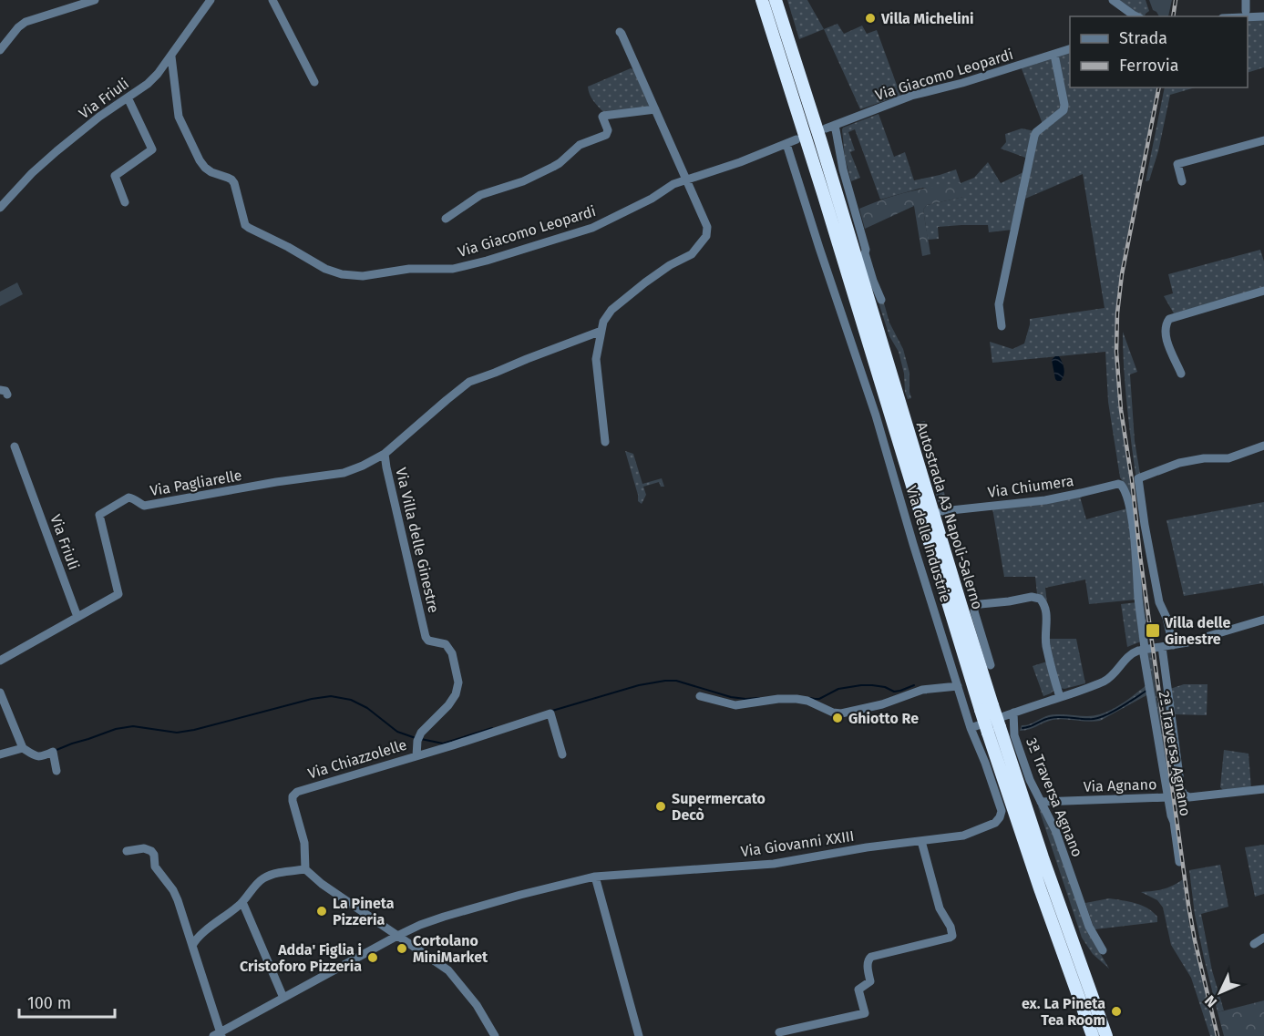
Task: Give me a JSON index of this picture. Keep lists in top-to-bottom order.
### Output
{
  "streets": {
    "highway": ["Autostrada A3 Napoli-Salerno"],
    "street": [
      "Via Giacomo Leopardi",
      "Via Friuli",
      "Via Pagliarelle",
      "Via Chiumera",
      "Via Villa delle Ginestre",
      "Via delle Industrie",
      "2ª Traversa Agnano",
      "Via Chiazzolelle",
      "Via Agnano",
      "3ª Traversa Agnano",
      "Via Giovanni XXIII"
    ]
  },
  "crossings": [
    ["Via Giacomo Leopardi", "Via Friuli"],
    ["Via Giacomo Leopardi", "Via delle Industrie"],
    ["Via Friuli", "Via Pagliarelle"],
    ["Via Pagliarelle", "Via Villa delle Ginestre"],
    ["Via Chiumera", "2ª Traversa Agnano"],
    ["Via Villa delle Ginestre", "Via Chiazzolelle"],
    ["Via delle Industrie", "Via Giovanni XXIII"],
    ["2ª Traversa Agnano", "Via Agnano"],
    ["Via Agnano", "3ª Traversa Agnano"]
  ],
  "places": {
    "other": [
      "Villa Michelini",
      "Ghiotto Re",
      "Supermercato Decò",
      "La Pineta Pizzeria",
      "Cortolano MiniMarket",
      "Adda' Figlia i Cristoforo Pizzeria",
      "ex. La Pineta Tea Room"
    ],
    "transit": ["Villa delle Ginestre"]
  },
  "legend": ["Strada", "Ferrovia"],
  "scale_bar": "100 m",
  "north": "bottom left"
}
